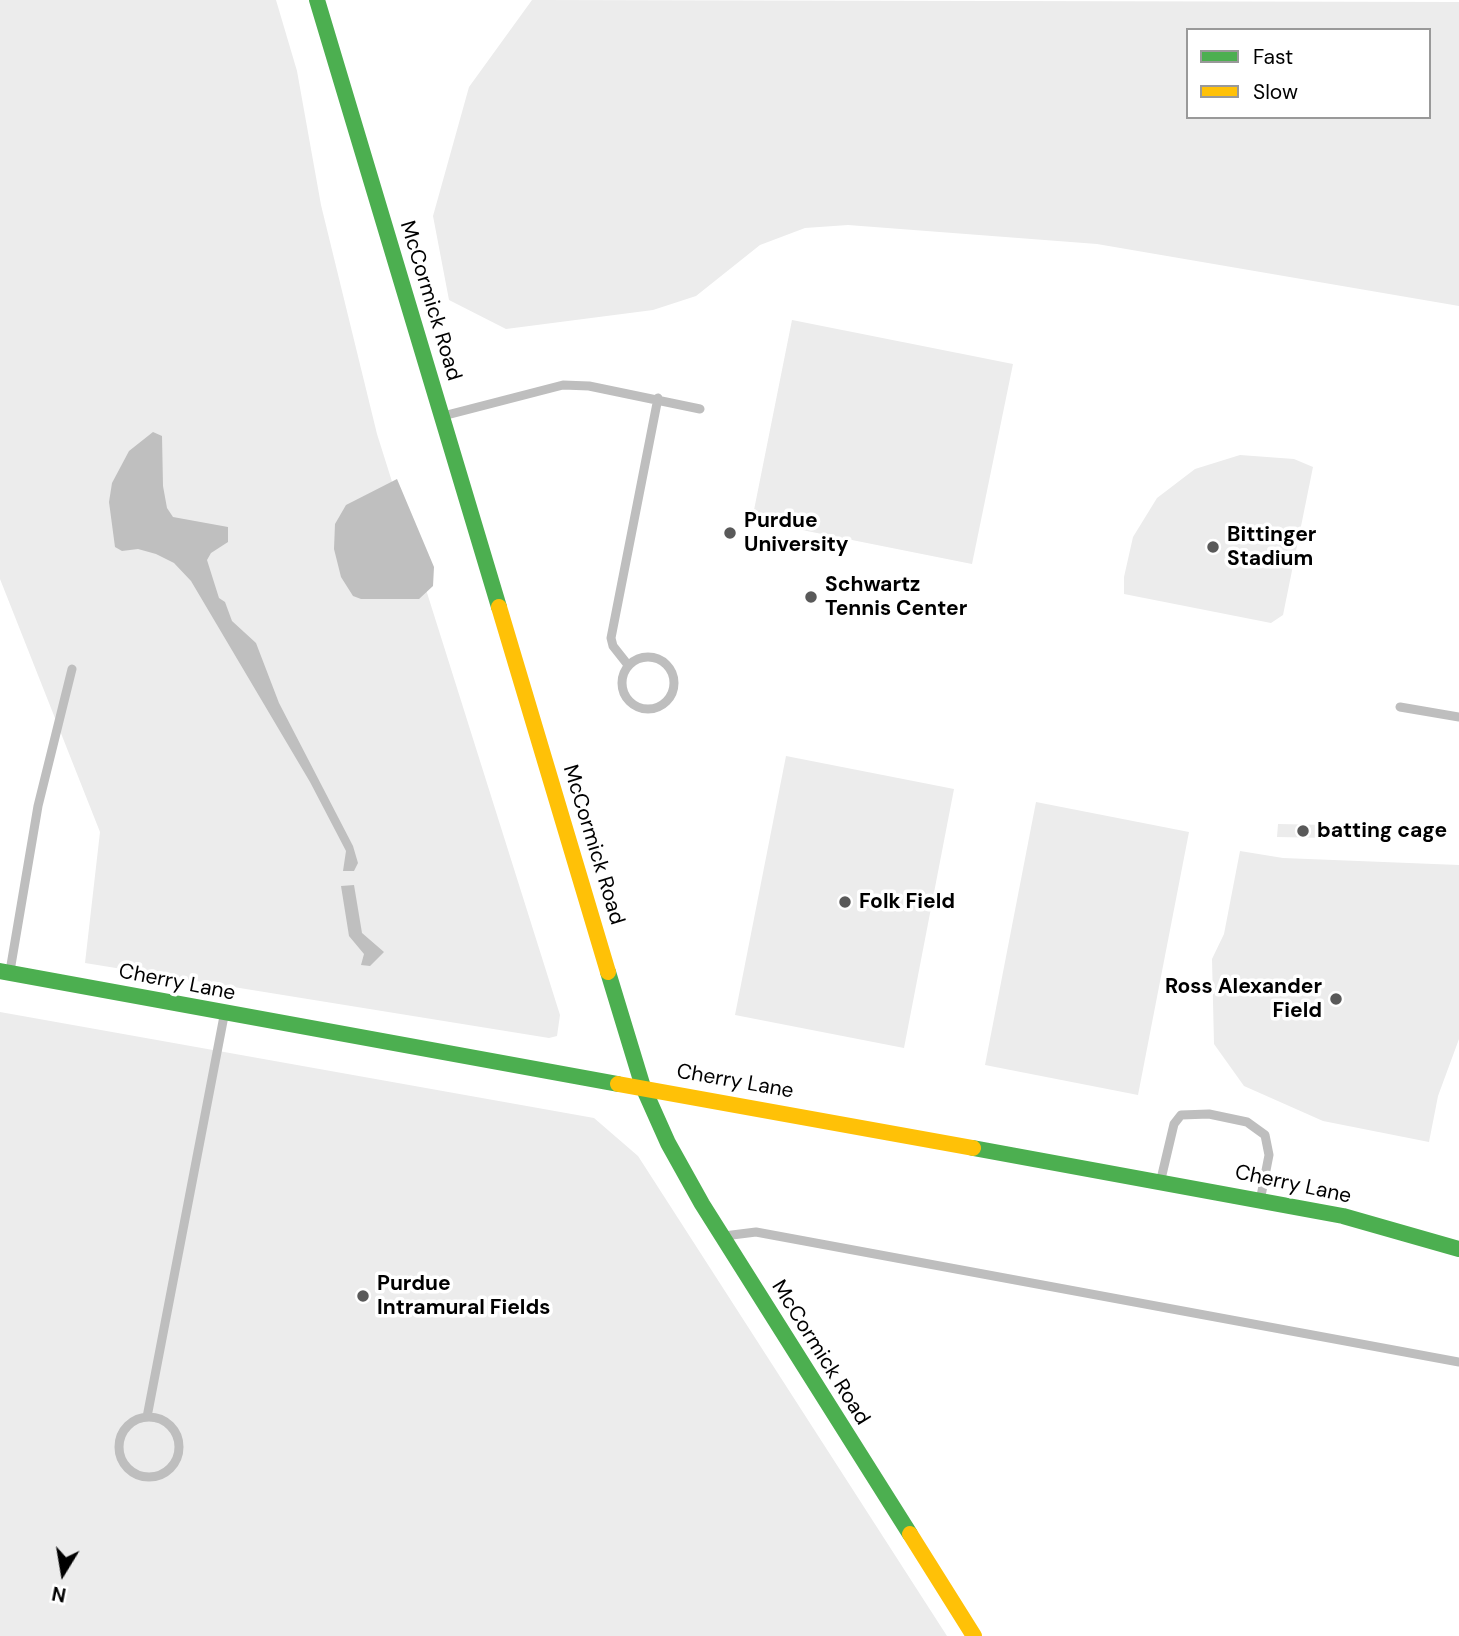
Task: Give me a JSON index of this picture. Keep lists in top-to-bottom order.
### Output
{
  "streets": {
    "street": ["McCormick Road", "Cherry Lane"]
  },
  "crossings": [
    ["McCormick Road", "Cherry Lane"]
  ],
  "places": [
    "Purdue University",
    "Bittinger Stadium",
    "Schwartz Tennis Center",
    "batting cage",
    "Folk Field",
    "Ross Alexander Field",
    "Purdue Intramural Fields"
  ],
  "legend": ["Fast", "Slow"],
  "north": "bottom"
}
